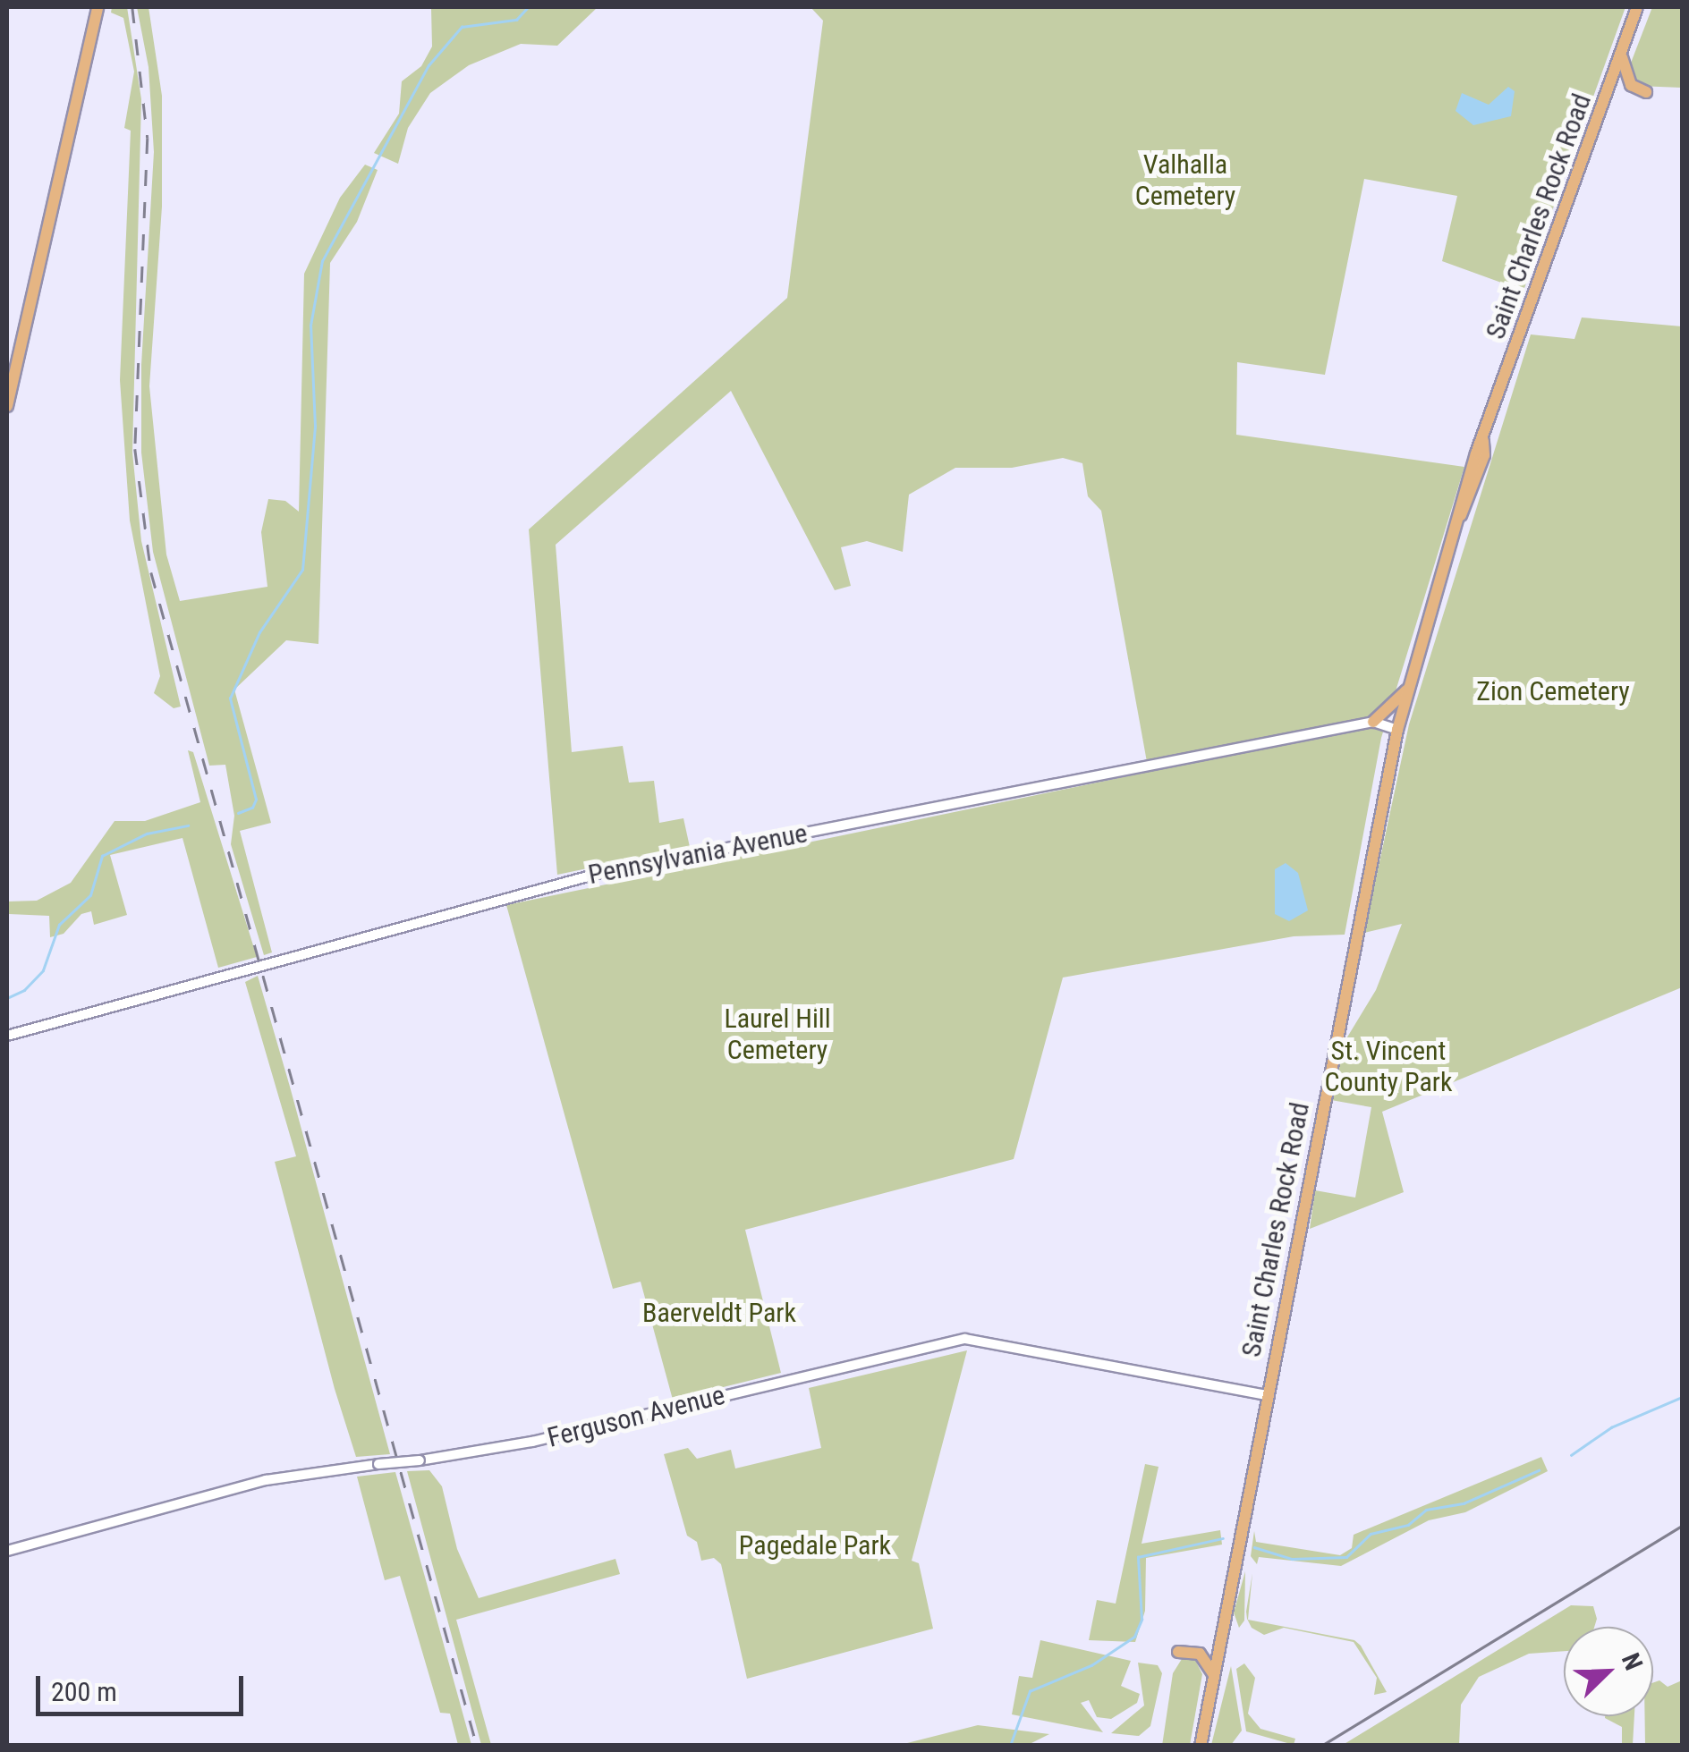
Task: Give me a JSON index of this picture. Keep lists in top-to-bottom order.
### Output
{
  "streets": {
    "main road": ["Saint Charles Rock Road"],
    "street": ["Pennsylvania Avenue", "Ferguson Avenue"]
  },
  "crossings": [
    ["Saint Charles Rock Road", "Ferguson Avenue"]
  ],
  "parks": [
    "Valhalla Cemetery",
    "Zion Cemetery",
    "Laurel Hill Cemetery",
    "St. Vincent County Park",
    "Baerveldt Park",
    "Pagedale Park"
  ],
  "scale_bar": "200 m",
  "north": "top right"
}
